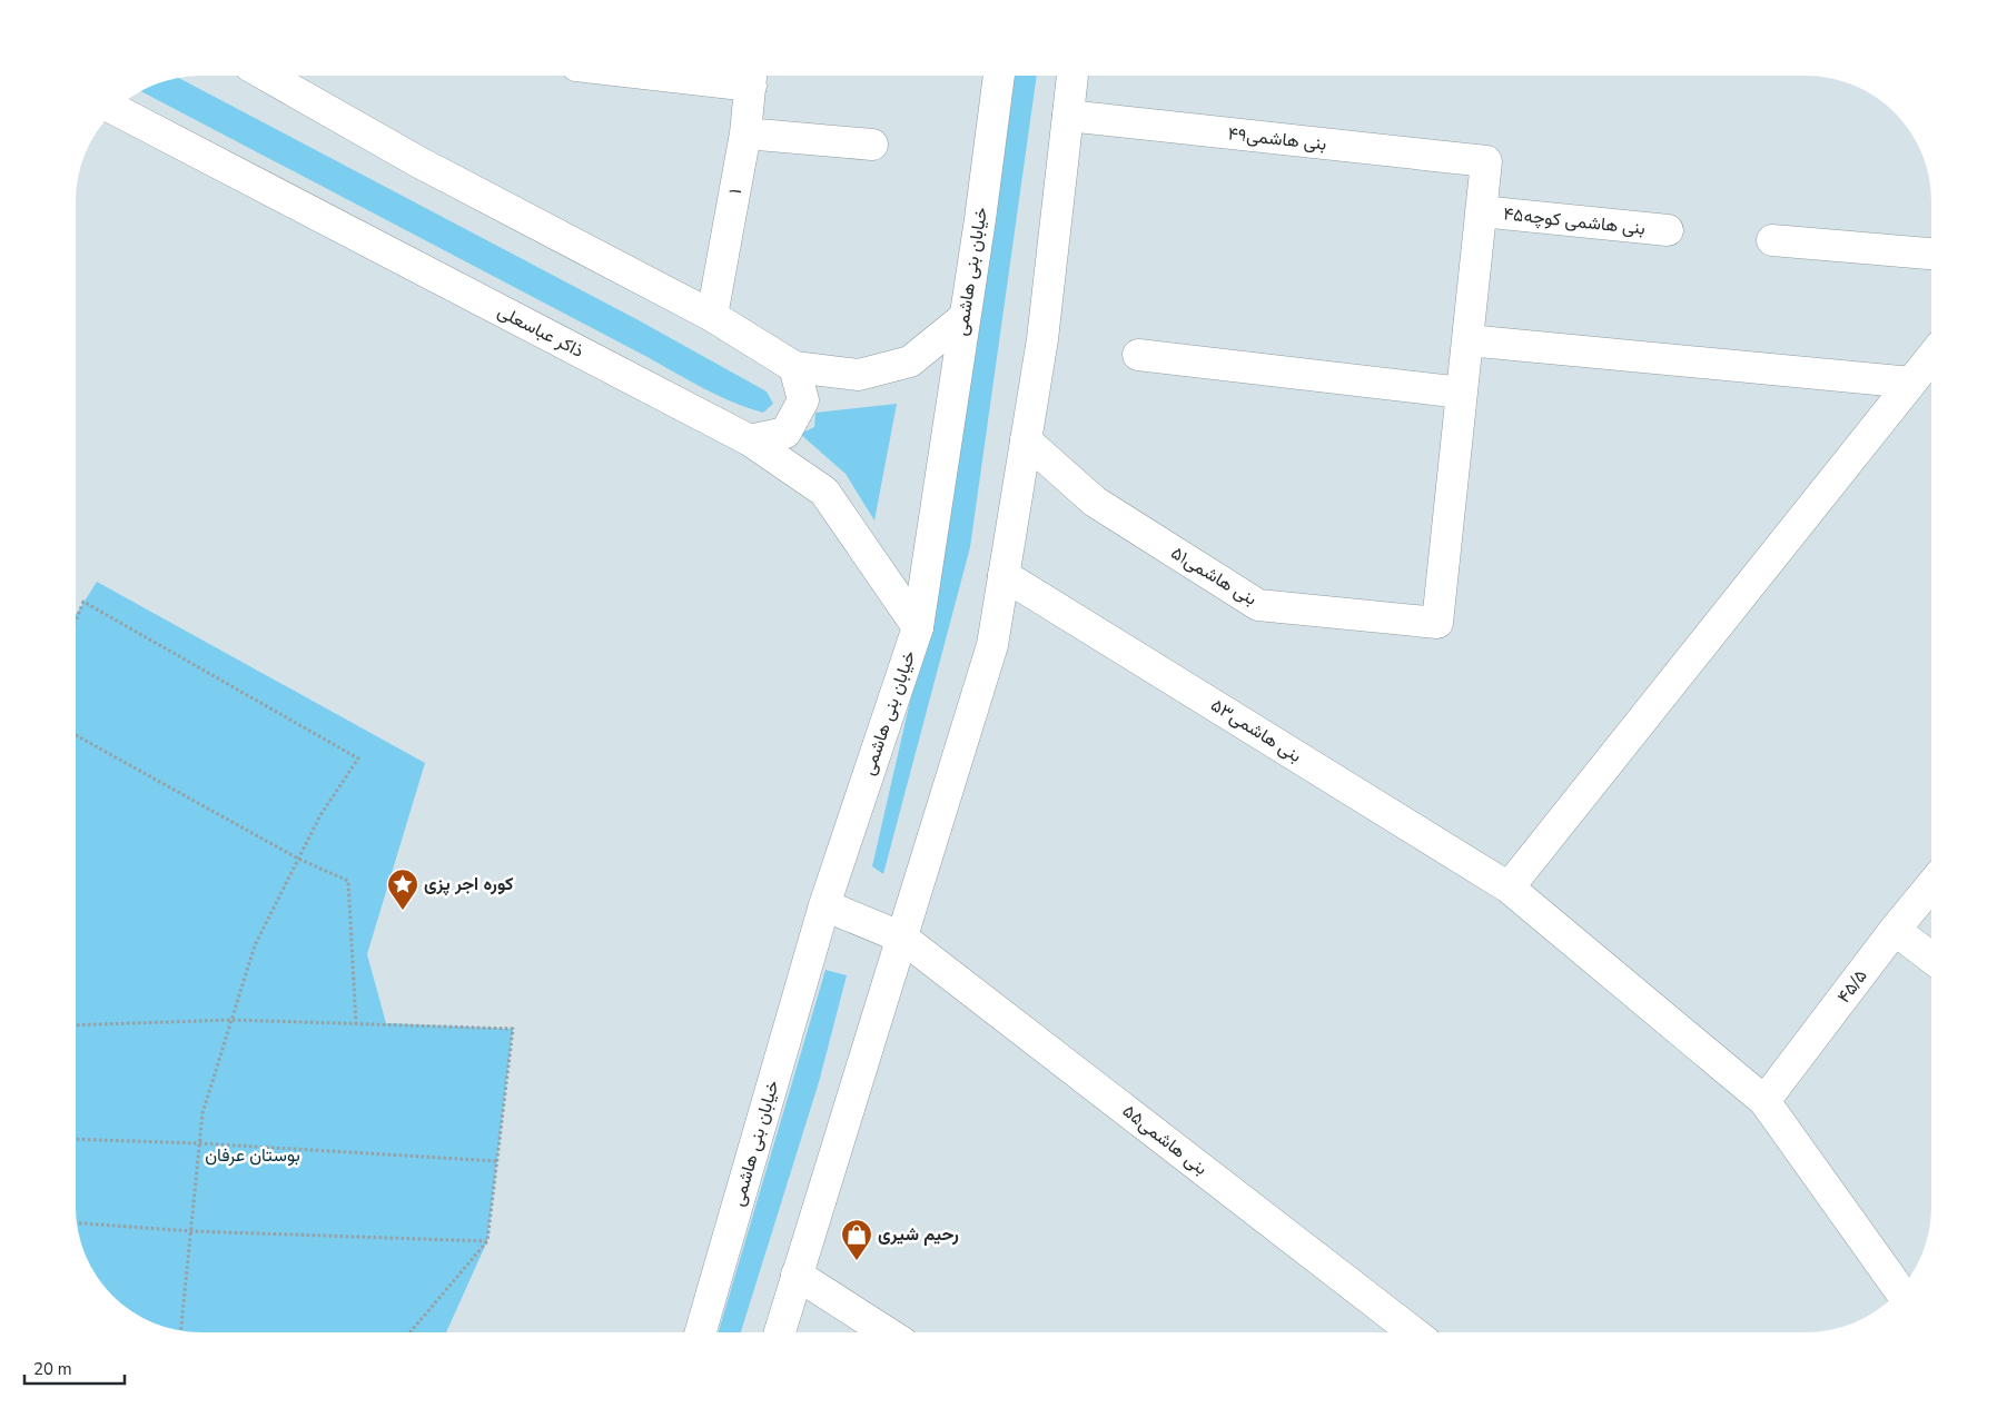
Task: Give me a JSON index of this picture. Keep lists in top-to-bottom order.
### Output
{
  "streets": {
    "street": [
      "بنی هاشمی۴۹",
      "۱",
      "بنی هاشمی کوچه۴۵",
      "خیابان بنی هاشمی",
      "ذاکر عباسعلی",
      "بنی هاشمی۵۱",
      "بنی هاشمی۵۳",
      "۴۵/۵",
      "بنی هاشمی۵۵"
    ]
  },
  "crossings": [
    ["بنی هاشمی۴۹", "بنی هاشمی کوچه۴۵"],
    ["خیابان بنی هاشمی", "ذاکر عباسعلی"],
    ["خیابان بنی هاشمی", "بنی هاشمی۵۵"],
    ["بنی هاشمی۵۳", "۴۵/۵"]
  ],
  "parks": ["بوستان عرفان"],
  "places": {
    "place": ["کوره اجر پزی"],
    "shop": ["رحیم شیری"]
  },
  "scale_bar": "20 m"
}
